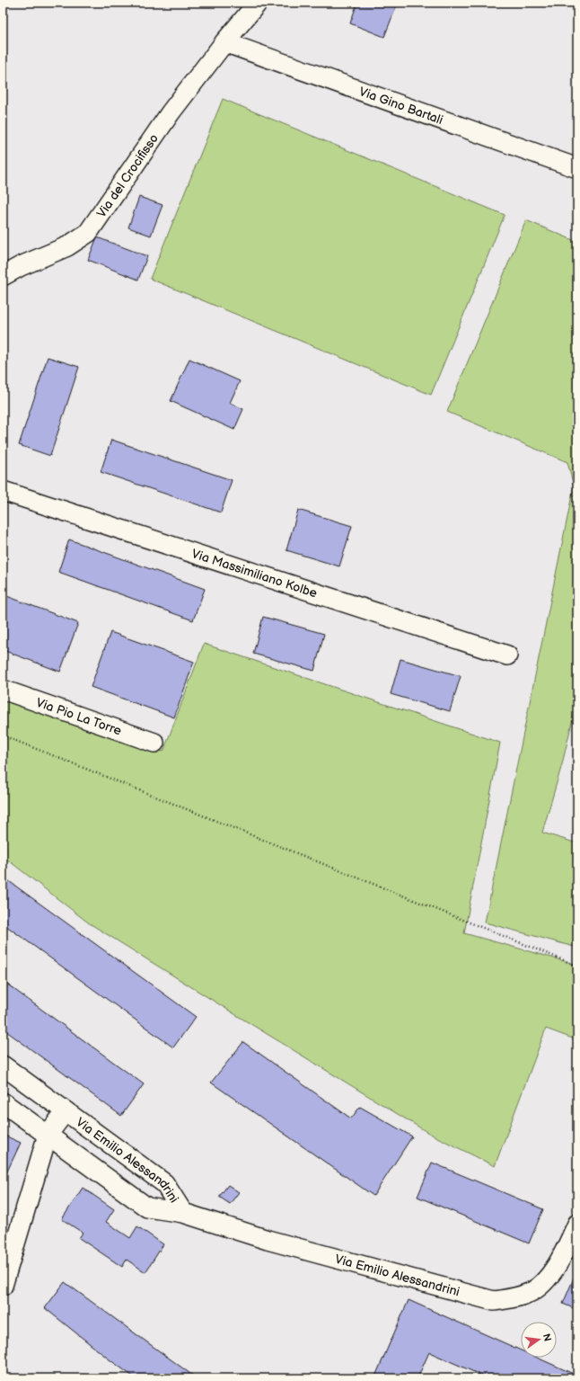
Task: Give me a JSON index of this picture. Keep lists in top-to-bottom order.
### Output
{
  "streets": {
    "street": [
      "Via Gino Bartali",
      "Via del Crocifisso",
      "Via Massimiliano Kolbe",
      "Via Pio La Torre",
      "Via Emilio Alessandrini"
    ]
  },
  "crossings": [
    ["Via Gino Bartali", "Via del Crocifisso"]
  ],
  "north": "right"
}
